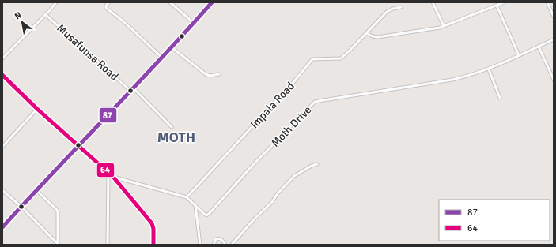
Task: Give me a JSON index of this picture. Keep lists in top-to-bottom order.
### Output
{
  "streets": {
    "street": ["Musafunsa Road", "Impala Road", "Moth Drive"]
  },
  "crossings": [
    ["Impala Road", "Moth Drive"]
  ],
  "districts": ["MOTH"],
  "lines": ["transit line 87", "transit line 64"],
  "legend": ["87", "64"],
  "north": "top left"
}
